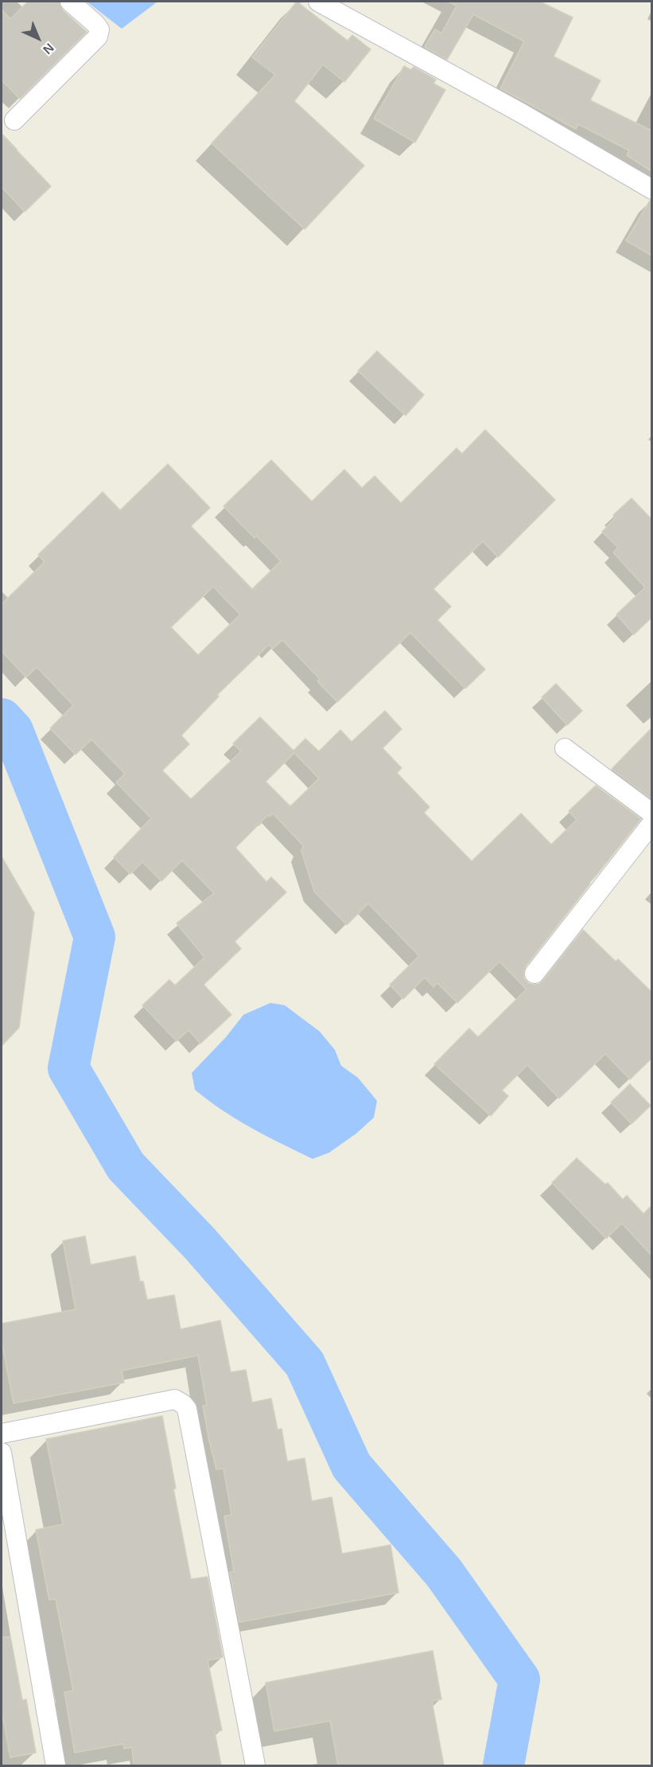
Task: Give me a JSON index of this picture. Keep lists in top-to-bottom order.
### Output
{
  "north": "bottom right"
}
